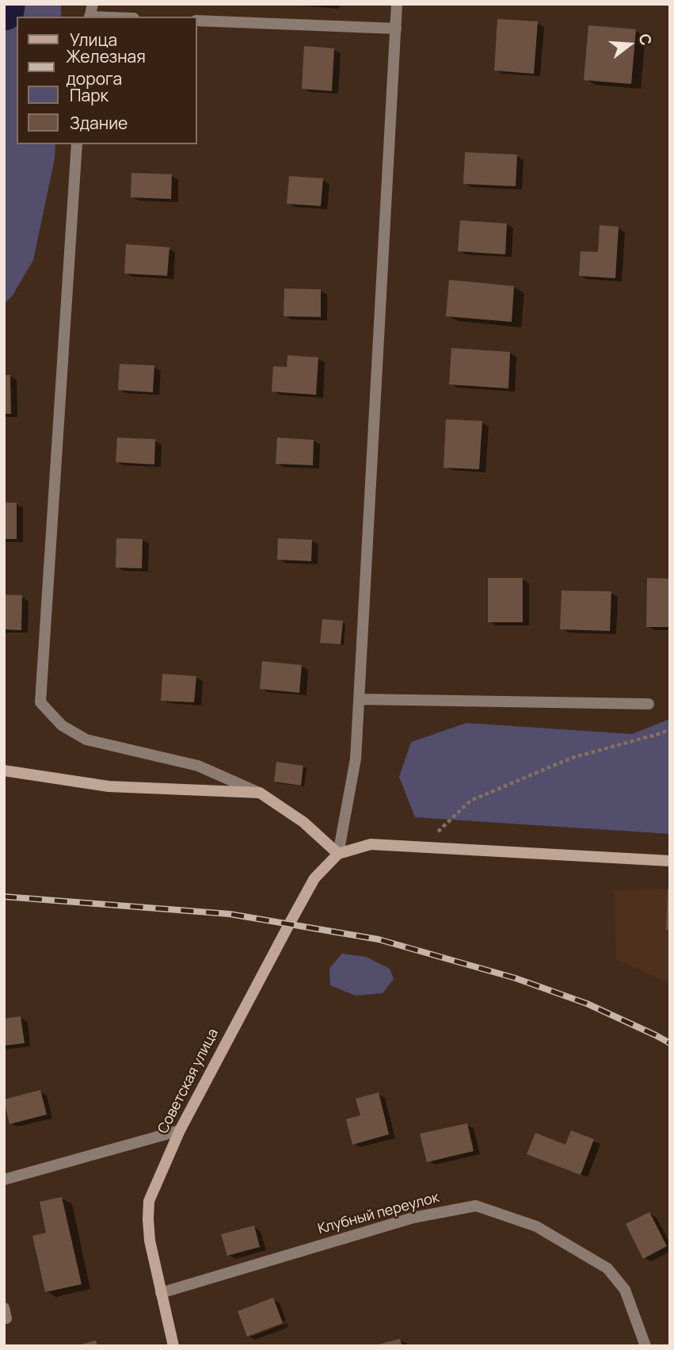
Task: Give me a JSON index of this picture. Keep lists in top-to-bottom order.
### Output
{
  "streets": {
    "street": ["Советская улица", "Клубный переулок"]
  },
  "crossings": [
    ["Советская улица", "Клубный переулок"]
  ],
  "legend": [
    "Улица",
    "Железная дорога",
    "Парк",
    "Здание"
  ],
  "north": "right"
}
